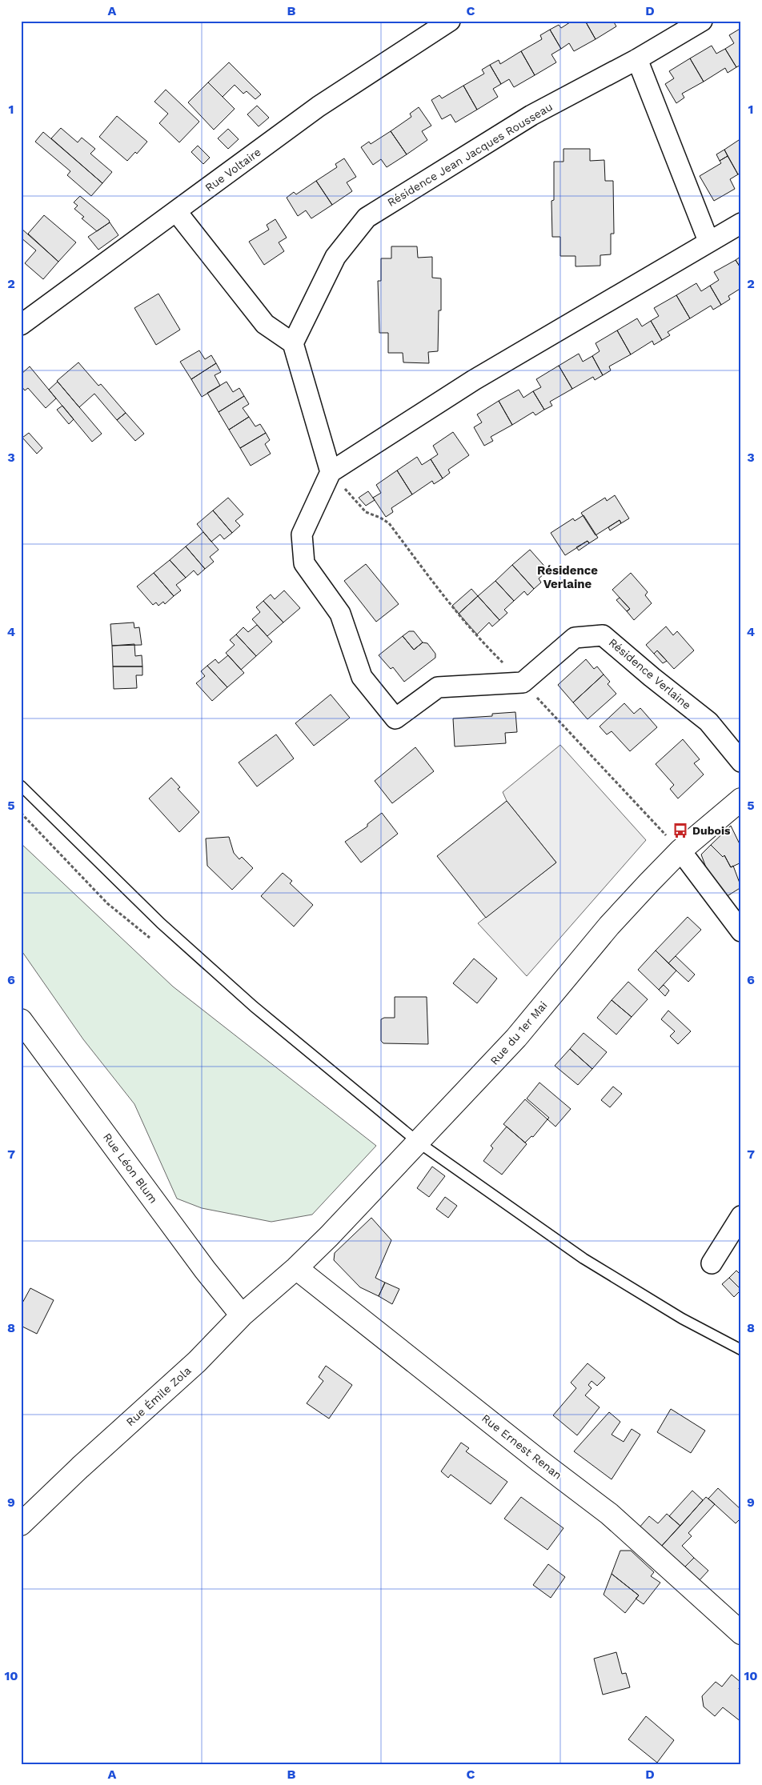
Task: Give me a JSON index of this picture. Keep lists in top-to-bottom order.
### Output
{
  "streets": {
    "street": [
      "Résidence Jean Jacques Rousseau",
      "Rue Voltaire",
      "Résidence Verlaine",
      "Rue du 1er Mai",
      "Rue Léon Blum",
      "Rue Émile Zola",
      "Rue Ernest Renan"
    ]
  },
  "crossings": [
    ["Rue du 1er Mai", "Rue Émile Zola"],
    ["Rue du 1er Mai", "Rue Ernest Renan"],
    ["Rue Léon Blum", "Rue Émile Zola"],
    ["Rue Émile Zola", "Rue Ernest Renan"]
  ],
  "districts": ["Résidence Verlaine"],
  "places": {
    "bus stop": ["Dubois"]
  },
  "grid": {
    "columns": [
      "A",
      "B",
      "C",
      "D"
    ],
    "rows": [
      "1",
      "2",
      "3",
      "4",
      "5",
      "6",
      "7",
      "8",
      "9",
      "10"
    ]
  }
}
